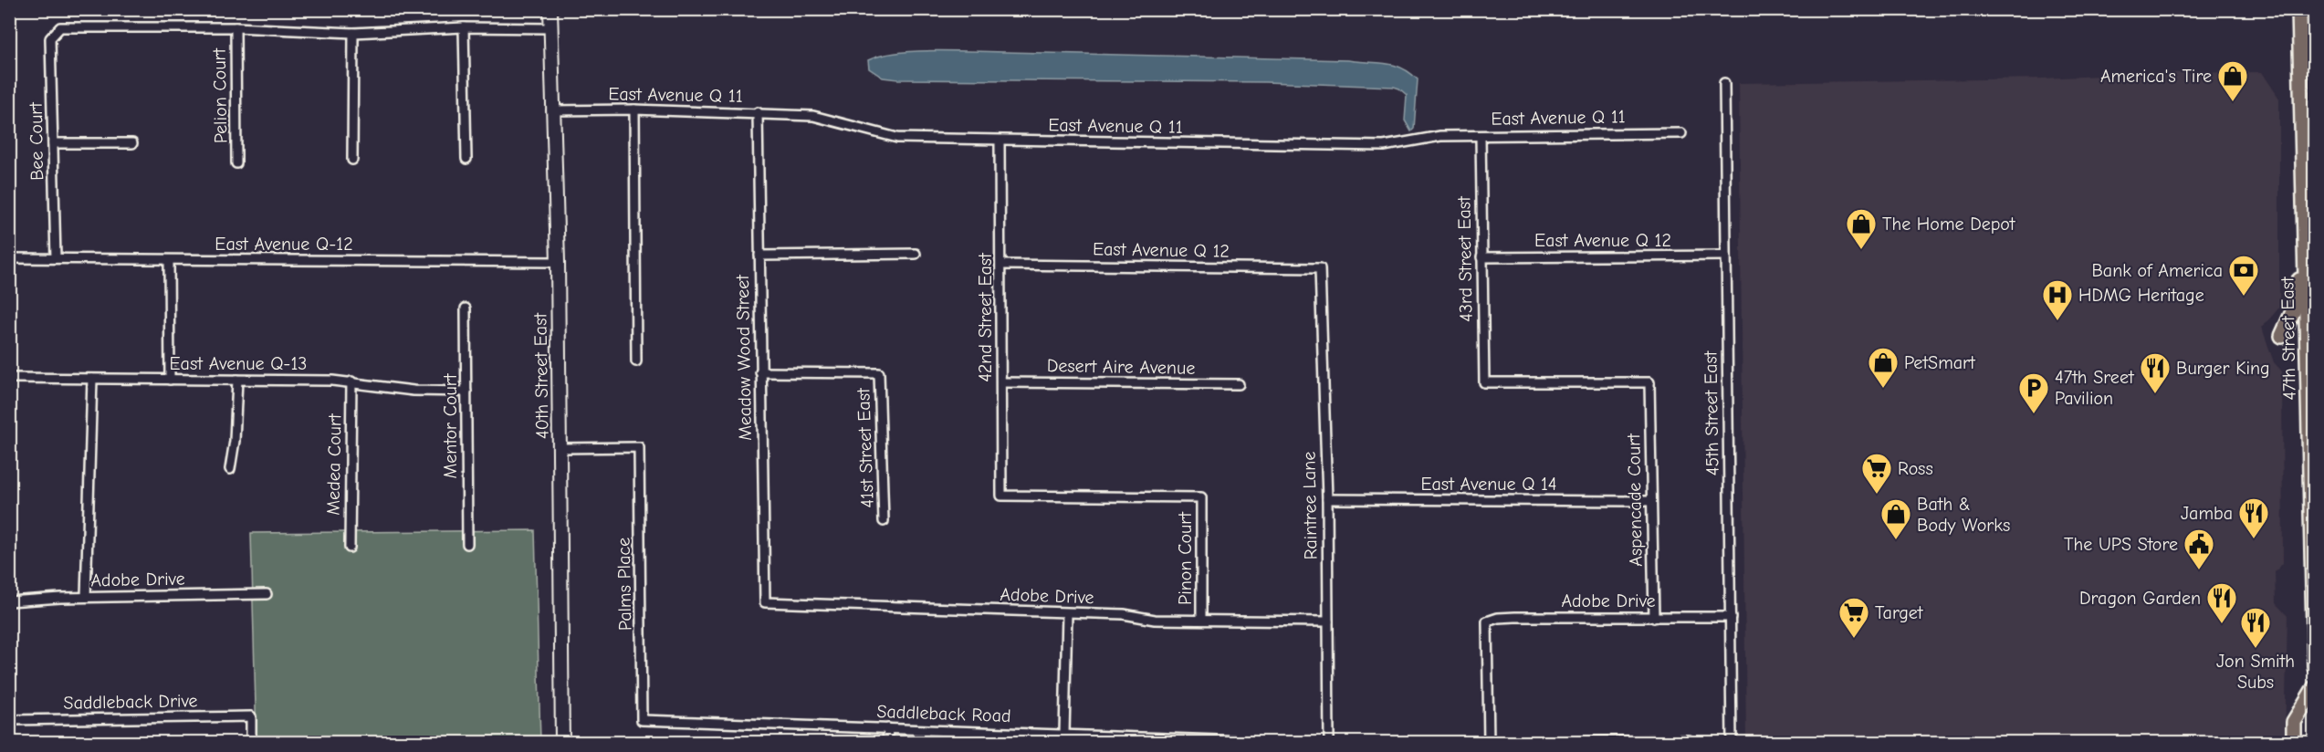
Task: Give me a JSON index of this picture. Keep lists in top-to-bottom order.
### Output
{
  "streets": {
    "highway": ["47th Street East"],
    "main road": ["40th Street East"],
    "street": [
      "East Avenue Q 11",
      "Pelion Court",
      "Bee Court",
      "East Avenue Q 12",
      "East Avenue Q-12",
      "43rd Street East",
      "42nd Street East",
      "Meadow Wood Street",
      "East Avenue Q-13",
      "Desert Aire Avenue",
      "45th Street East",
      "Mentor Court",
      "41st Street East",
      "Medea Court",
      "East Avenue Q 14",
      "Aspencade Court",
      "Raintree Lane",
      "Pinon Court",
      "Adobe Drive",
      "Palms Place",
      "Saddleback Drive",
      "Saddleback Road"
    ]
  },
  "crossings": [
    ["East Avenue Q 11", "43rd Street East"],
    ["East Avenue Q 11", "42nd Street East"],
    ["East Avenue Q 11", "Meadow Wood Street"],
    ["East Avenue Q 11", "40th Street East"],
    ["Pelion Court", "Bee Court"],
    ["Bee Court", "East Avenue Q-12"],
    ["East Avenue Q 12", "43rd Street East"],
    ["East Avenue Q 12", "42nd Street East"],
    ["East Avenue Q 12", "45th Street East"],
    ["East Avenue Q 12", "Raintree Lane"],
    ["East Avenue Q-12", "40th Street East"],
    ["43rd Street East", "Aspencade Court"],
    ["42nd Street East", "Desert Aire Avenue"],
    ["42nd Street East", "Pinon Court"],
    ["Meadow Wood Street", "41st Street East"],
    ["Meadow Wood Street", "Adobe Drive"],
    ["East Avenue Q-13", "Mentor Court"],
    ["East Avenue Q-13", "Medea Court"],
    ["40th Street East", "Palms Place"],
    ["45th Street East", "Adobe Drive"],
    ["East Avenue Q 14", "Aspencade Court"],
    ["East Avenue Q 14", "Raintree Lane"],
    ["Aspencade Court", "Adobe Drive"],
    ["Raintree Lane", "Adobe Drive"],
    ["Pinon Court", "Adobe Drive"],
    ["Palms Place", "Saddleback Road"]
  ],
  "places": {
    "shop": [
      "America's Tire",
      "The Home Depot",
      "PetSmart",
      "Bath & Body Works"
    ],
    "bank": ["Bank of America"],
    "hospital": ["HDMG Heritage"],
    "restaurant": [
      "Burger King",
      "Jamba",
      "Dragon Garden",
      "Jon Smith Subs"
    ],
    "parking": ["47th Sreet Pavilion"],
    "supermarket": ["Ross", "Target"],
    "public building": ["The UPS Store"]
  }
}
